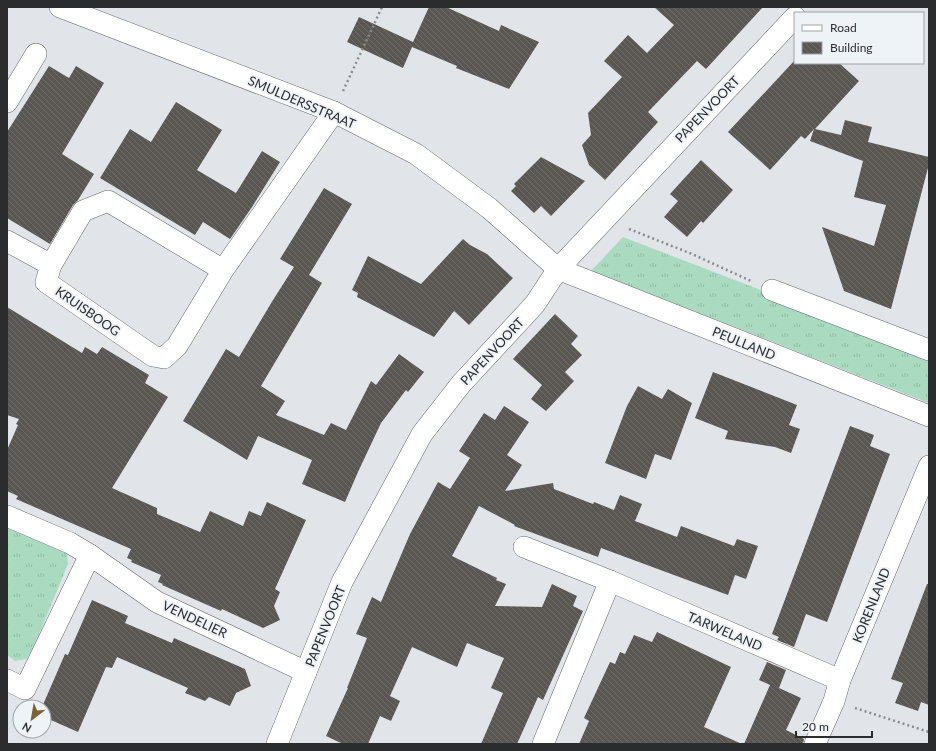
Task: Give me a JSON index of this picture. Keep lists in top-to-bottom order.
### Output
{
  "streets": {
    "street": [
      "SMULDERSSTRAAT",
      "PAPENVOORT",
      "KRUISBOOG",
      "PEULLAND",
      "KORENLAND",
      "VENDELIER",
      "TARWELAND"
    ]
  },
  "crossings": [
    ["SMULDERSSTRAAT", "PAPENVOORT"],
    ["SMULDERSSTRAAT", "KRUISBOOG"],
    ["SMULDERSSTRAAT", "PEULLAND"],
    ["PAPENVOORT", "PEULLAND"],
    ["PAPENVOORT", "VENDELIER"],
    ["KORENLAND", "TARWELAND"]
  ],
  "legend": ["Road", "Building"],
  "scale_bar": "20 m",
  "north": "bottom left"
}
